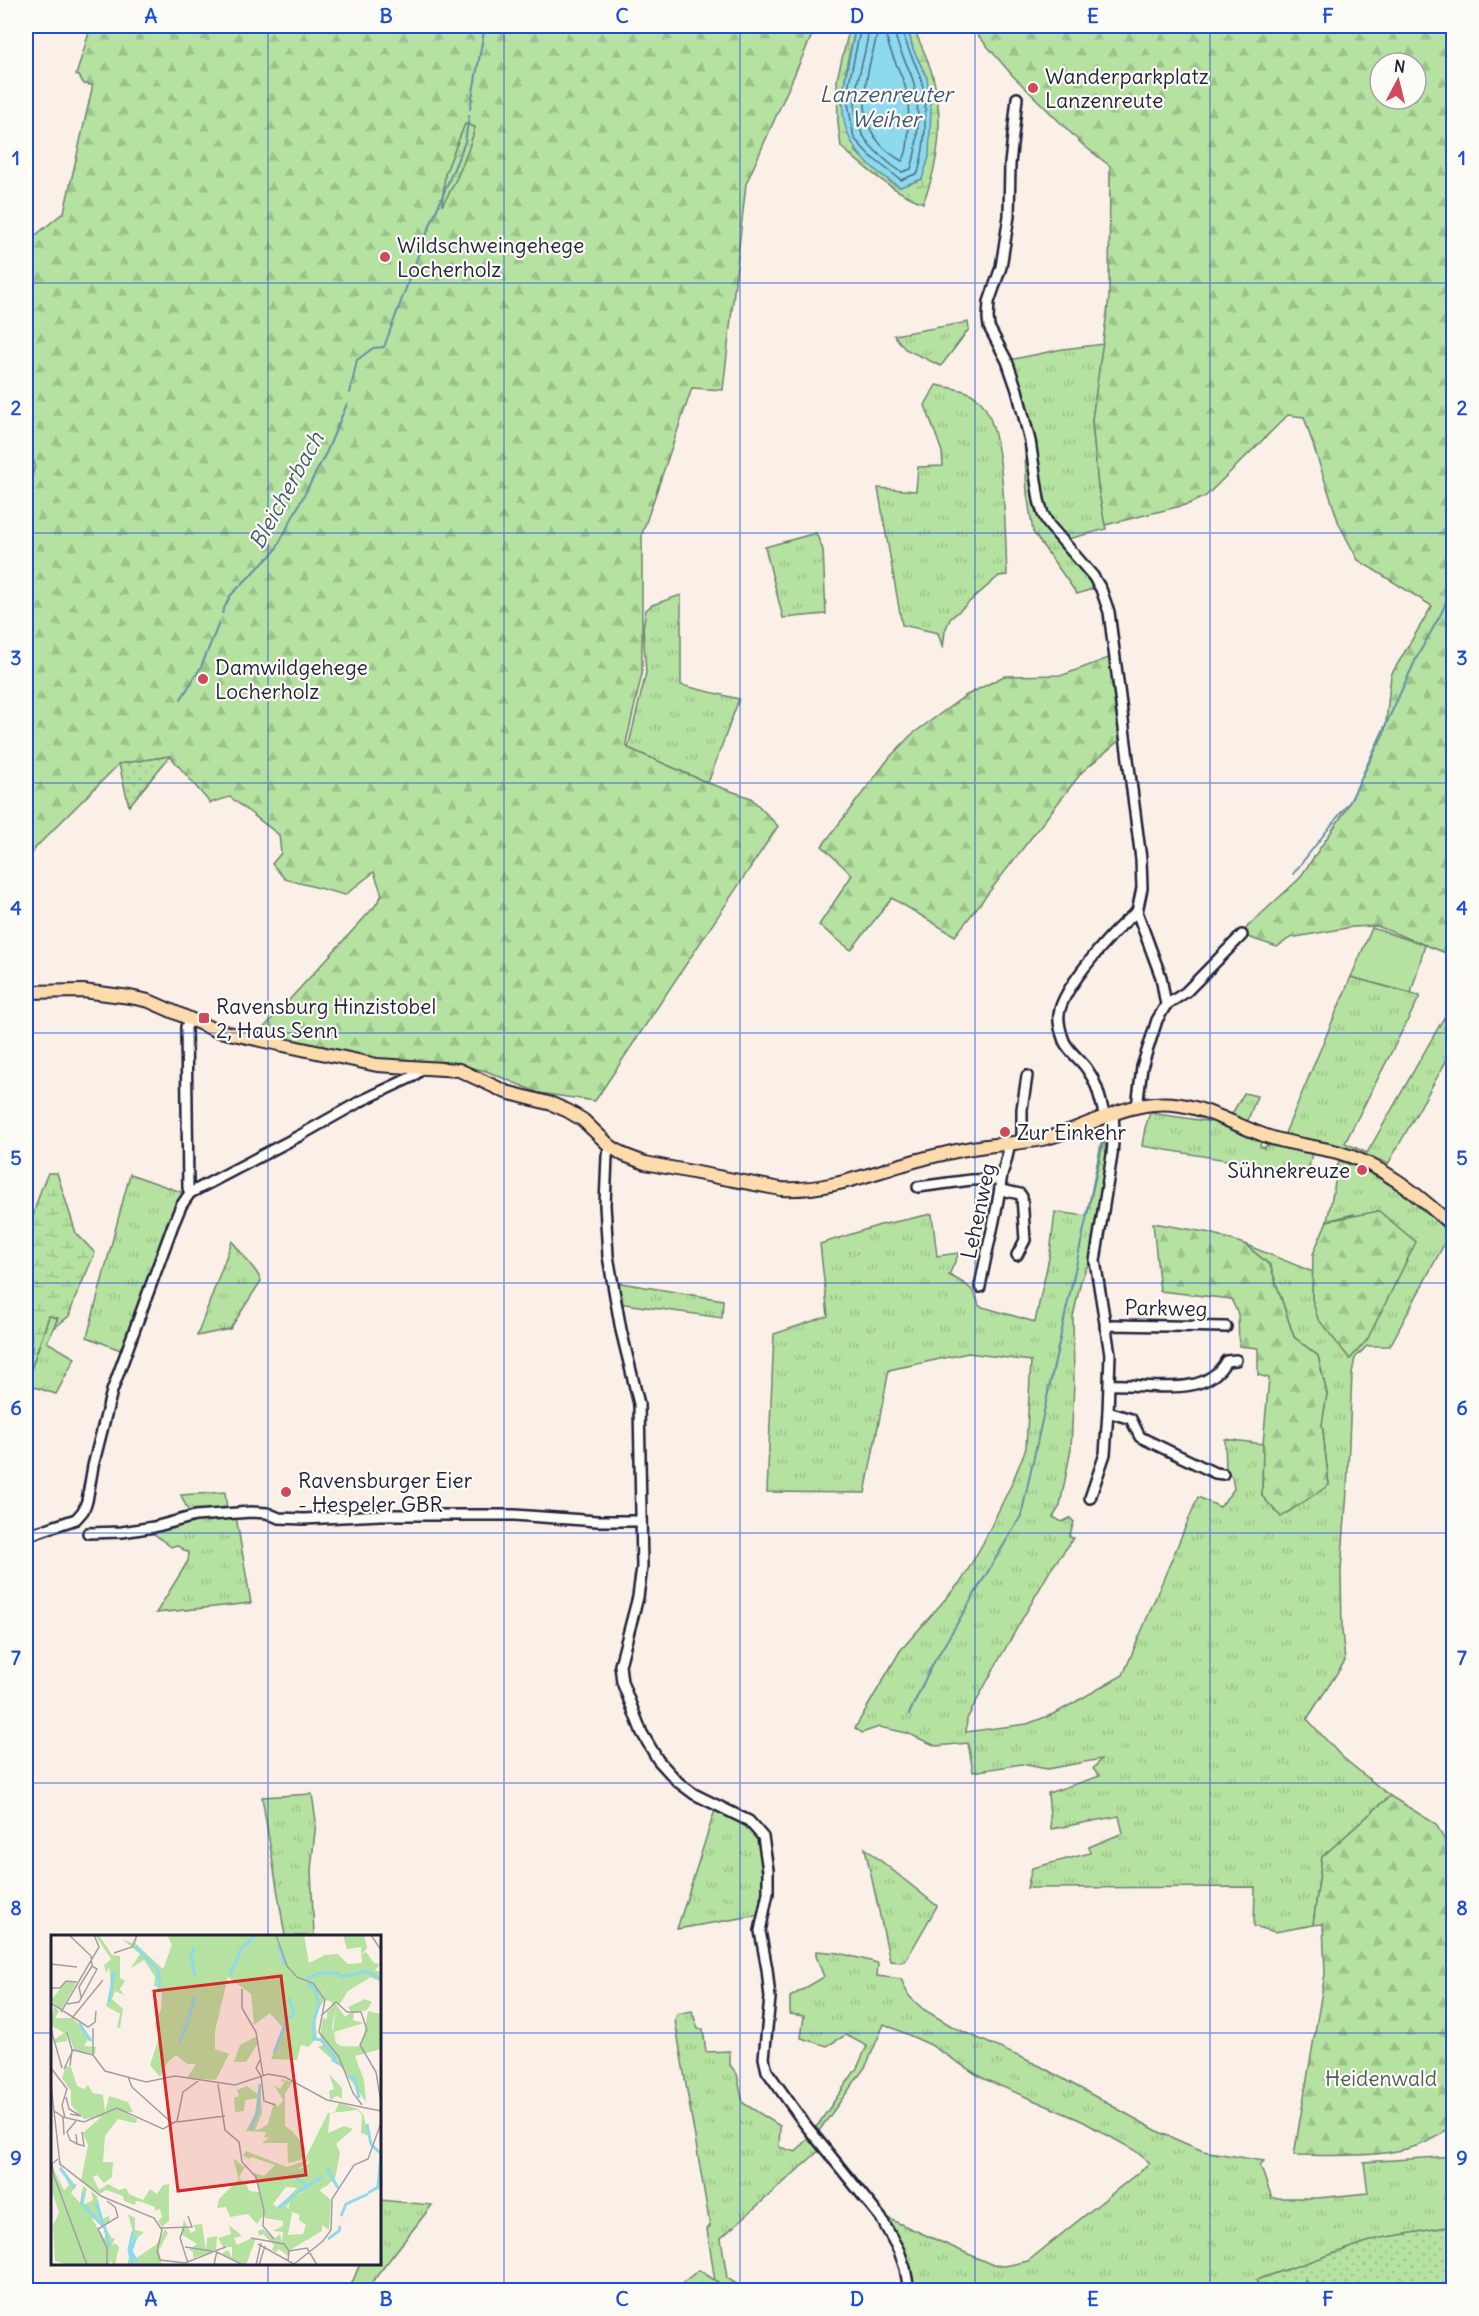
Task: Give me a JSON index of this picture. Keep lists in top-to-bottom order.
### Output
{
  "streets": {
    "street": ["Lehenweg", "Parkweg"]
  },
  "water": ["Lanzenreuter Weiher", "Bleicherbach"],
  "parks": ["Heidenwald"],
  "places": {
    "other": [
      "Wanderparkplatz Lanzenreute",
      "Wildschweingehege Locherholz",
      "Damwildgehege Locherholz",
      "Zur Einkehr",
      "Sühnekreuze",
      "Ravensburger Eier - Hespeler GBR"
    ],
    "transit": ["Ravensburg Hinzistobel 2, Haus Senn"]
  },
  "north": "top",
  "grid": {
    "columns": [
      "A",
      "B",
      "C",
      "D",
      "E",
      "F"
    ],
    "rows": [
      "1",
      "2",
      "3",
      "4",
      "5",
      "6",
      "7",
      "8",
      "9"
    ]
  }
}
